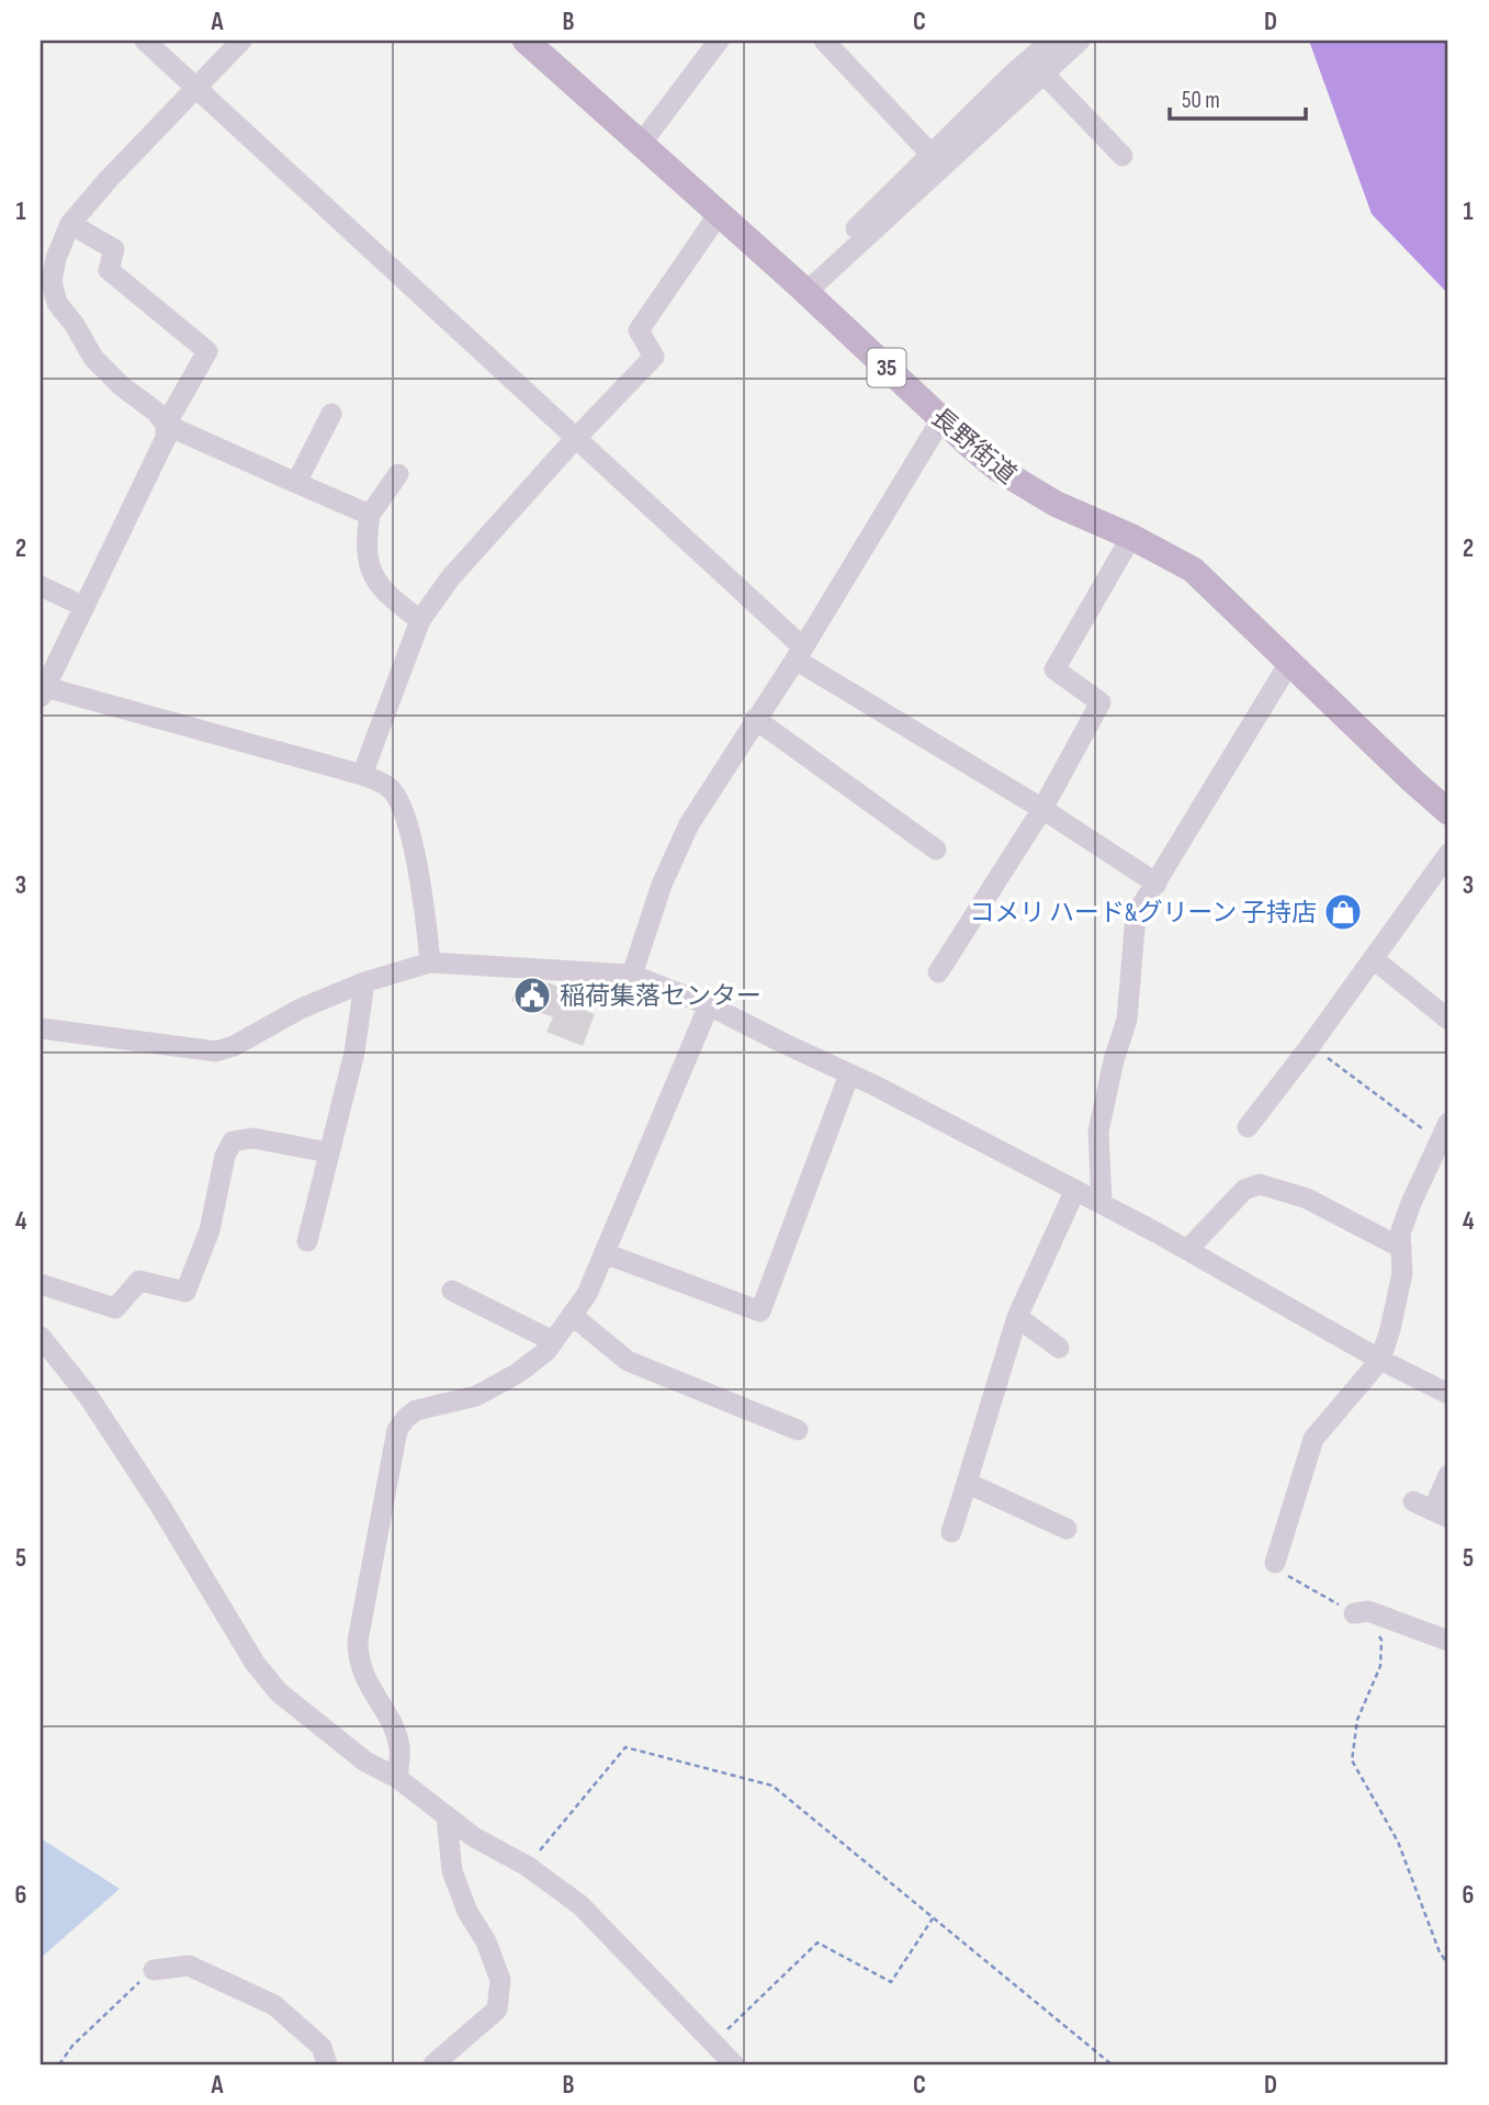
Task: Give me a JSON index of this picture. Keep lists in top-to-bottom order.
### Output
{
  "streets": {
    "main road": ["35", "長野街道"]
  },
  "places": {
    "shop": ["コメリ ハード&グリーン 子持店"],
    "public building": ["稲荷集落センター"]
  },
  "scale_bar": "50 m",
  "grid": {
    "columns": [
      "A",
      "B",
      "C",
      "D"
    ],
    "rows": [
      "1",
      "2",
      "3",
      "4",
      "5",
      "6"
    ]
  }
}
